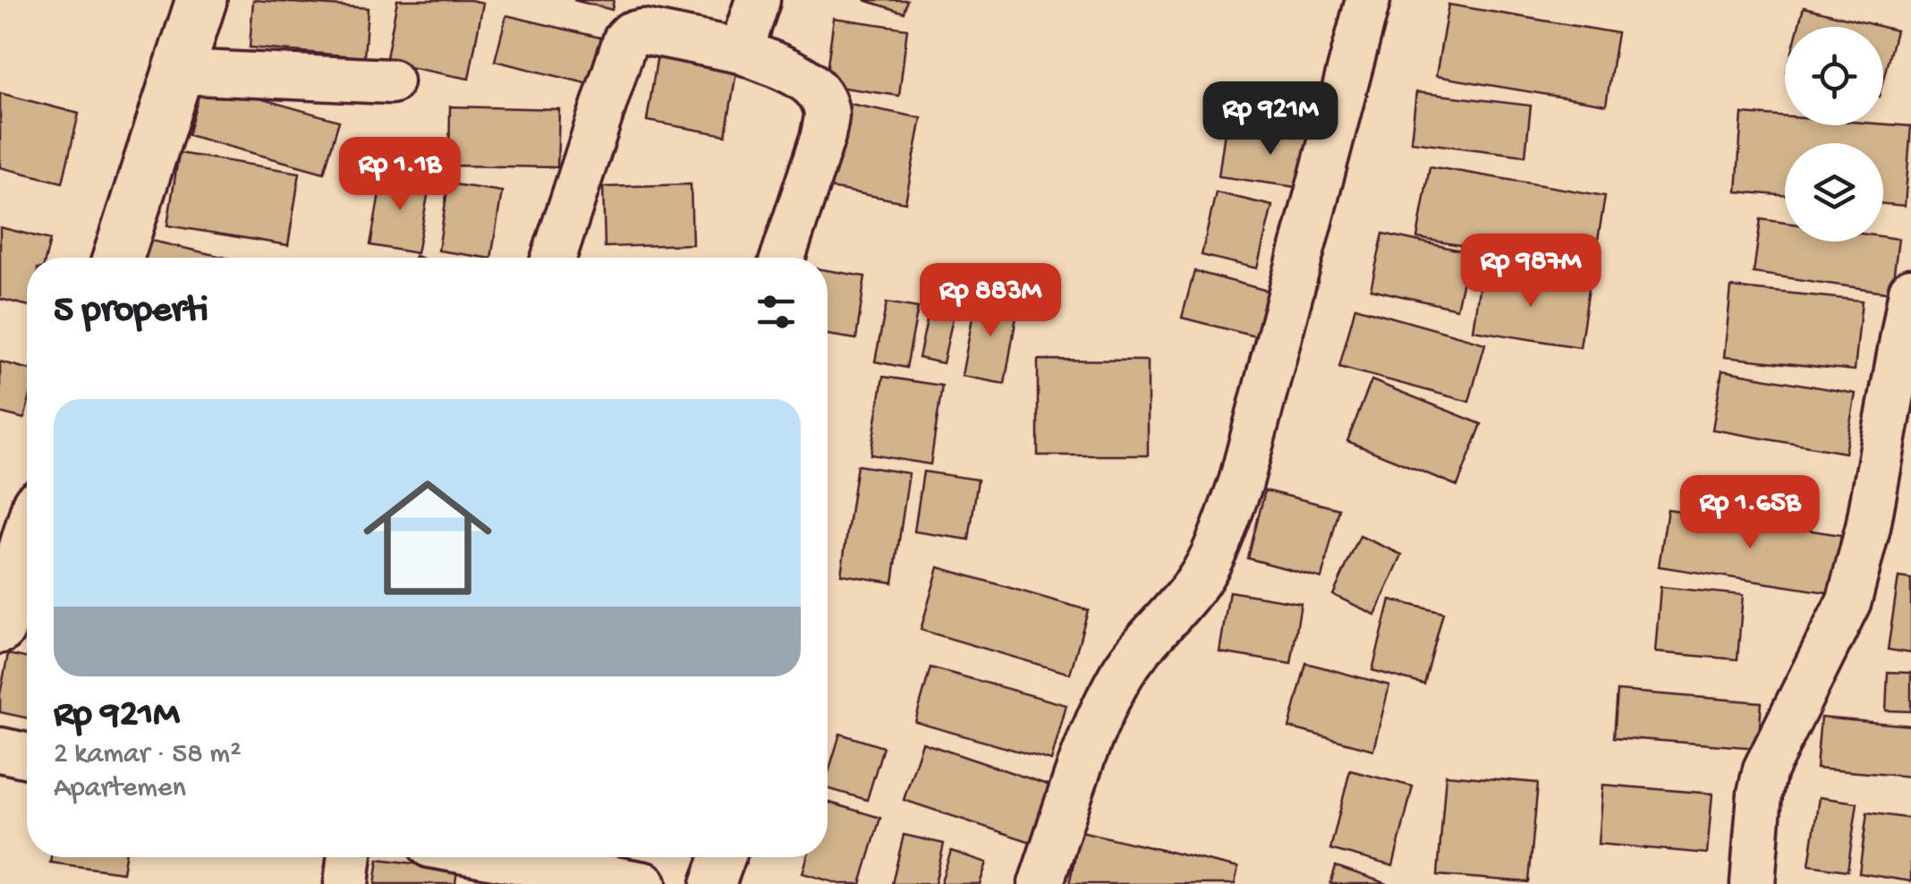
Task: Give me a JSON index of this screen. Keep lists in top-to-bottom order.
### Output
{
  "page": {
    "price": [
      "Rp 921M",
      "Rp 1.1B",
      "Rp 987M",
      "Rp 883M",
      "Rp 1.65B"
    ],
    "heading": "5 properti",
    "list": [
      {
        "name": "Rp 921M",
        "note": "2 kamar · 58 m² · Apartemen"
      }
    ]
  }
}
